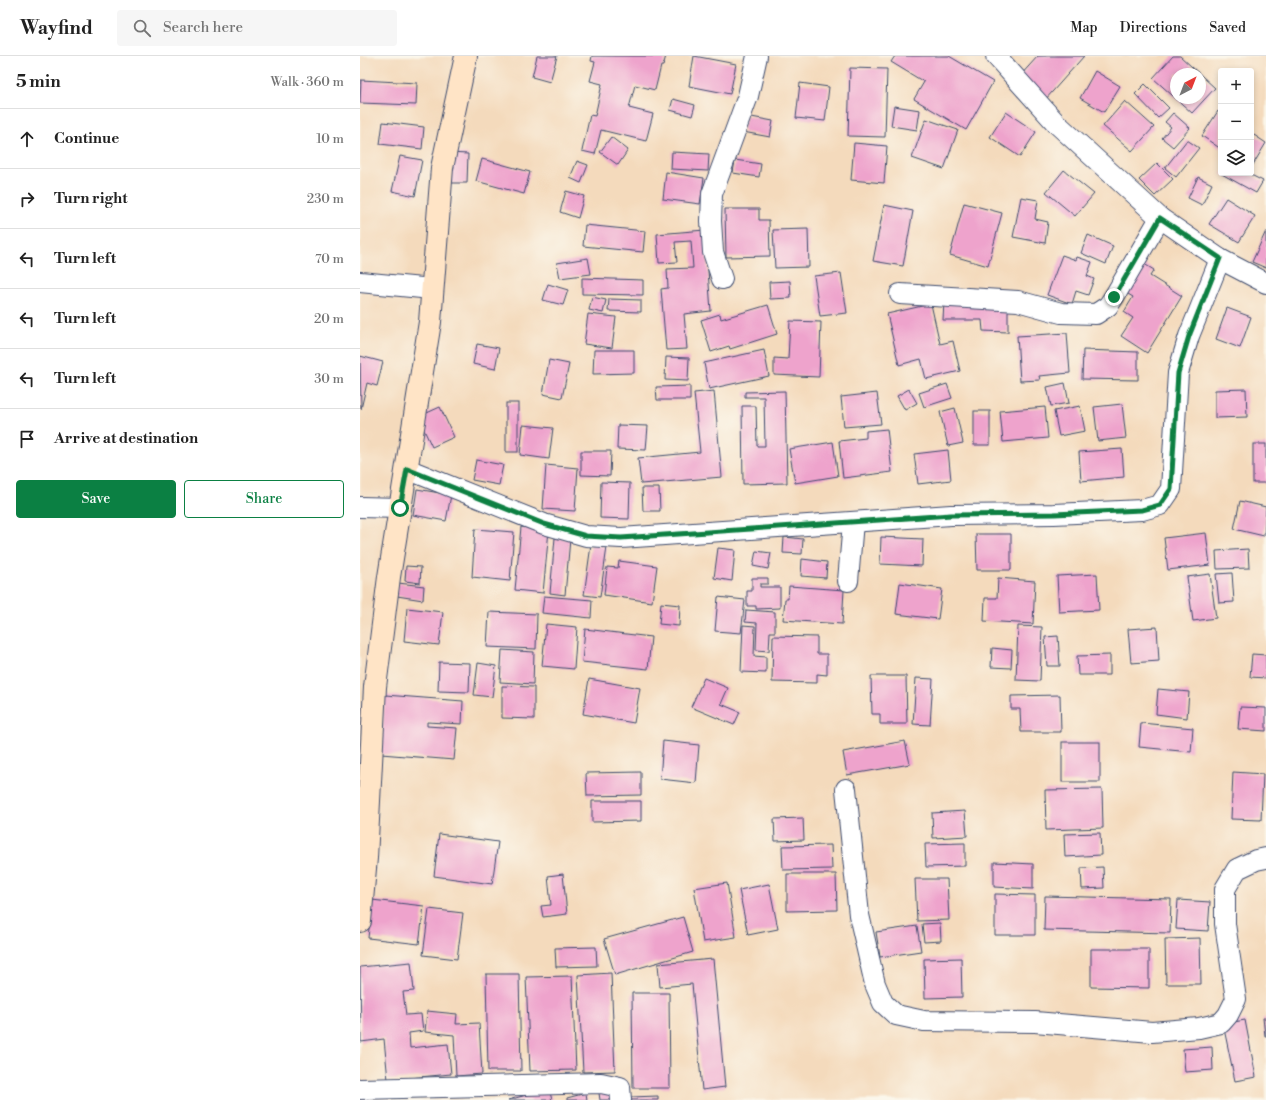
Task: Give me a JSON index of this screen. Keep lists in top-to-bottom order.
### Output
{
  "north": "top right",
  "page": {
    "header": "Wayfind",
    "search": "Search here",
    "nav": ["Map", "Directions", "Saved"],
    "heading": ["5 min", "Walk · 360 m"],
    "map_buttons": ["+", "−"],
    "list": [
      ["Continue", "10 m"],
      ["Turn right", "230 m"],
      ["Turn left", "70 m"],
      ["Turn left", "20 m"],
      ["Turn left", "30 m"],
      "Arrive at destination"
    ],
    "buttons": ["Save", "Share"]
  }
}
